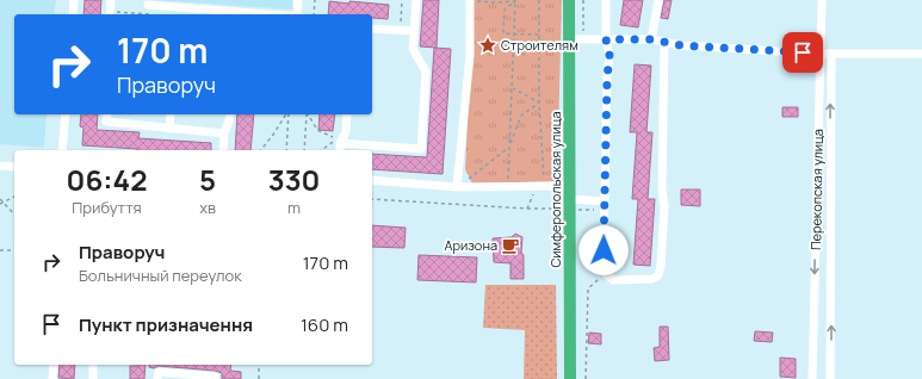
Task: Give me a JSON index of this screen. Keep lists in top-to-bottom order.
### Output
{
  "streets": {
    "highway": ["Симферопольская улица"],
    "street": ["Перекопская улица"]
  },
  "places": {
    "place": ["Строителям"],
    "cafe": ["Аризона"]
  },
  "page": {
    "turn": ["170 m", "Праворуч"],
    "eta": [
      "06:42",
      "Прибуття",
      "5",
      "хв",
      "330",
      "m"
    ],
    "list": [
      {
        "name": "Праворуч",
        "note": "Больничный переулок",
        "value": "170 m"
      },
      {
        "name": "Пункт призначення",
        "value": "160 m"
      }
    ]
  }
}
